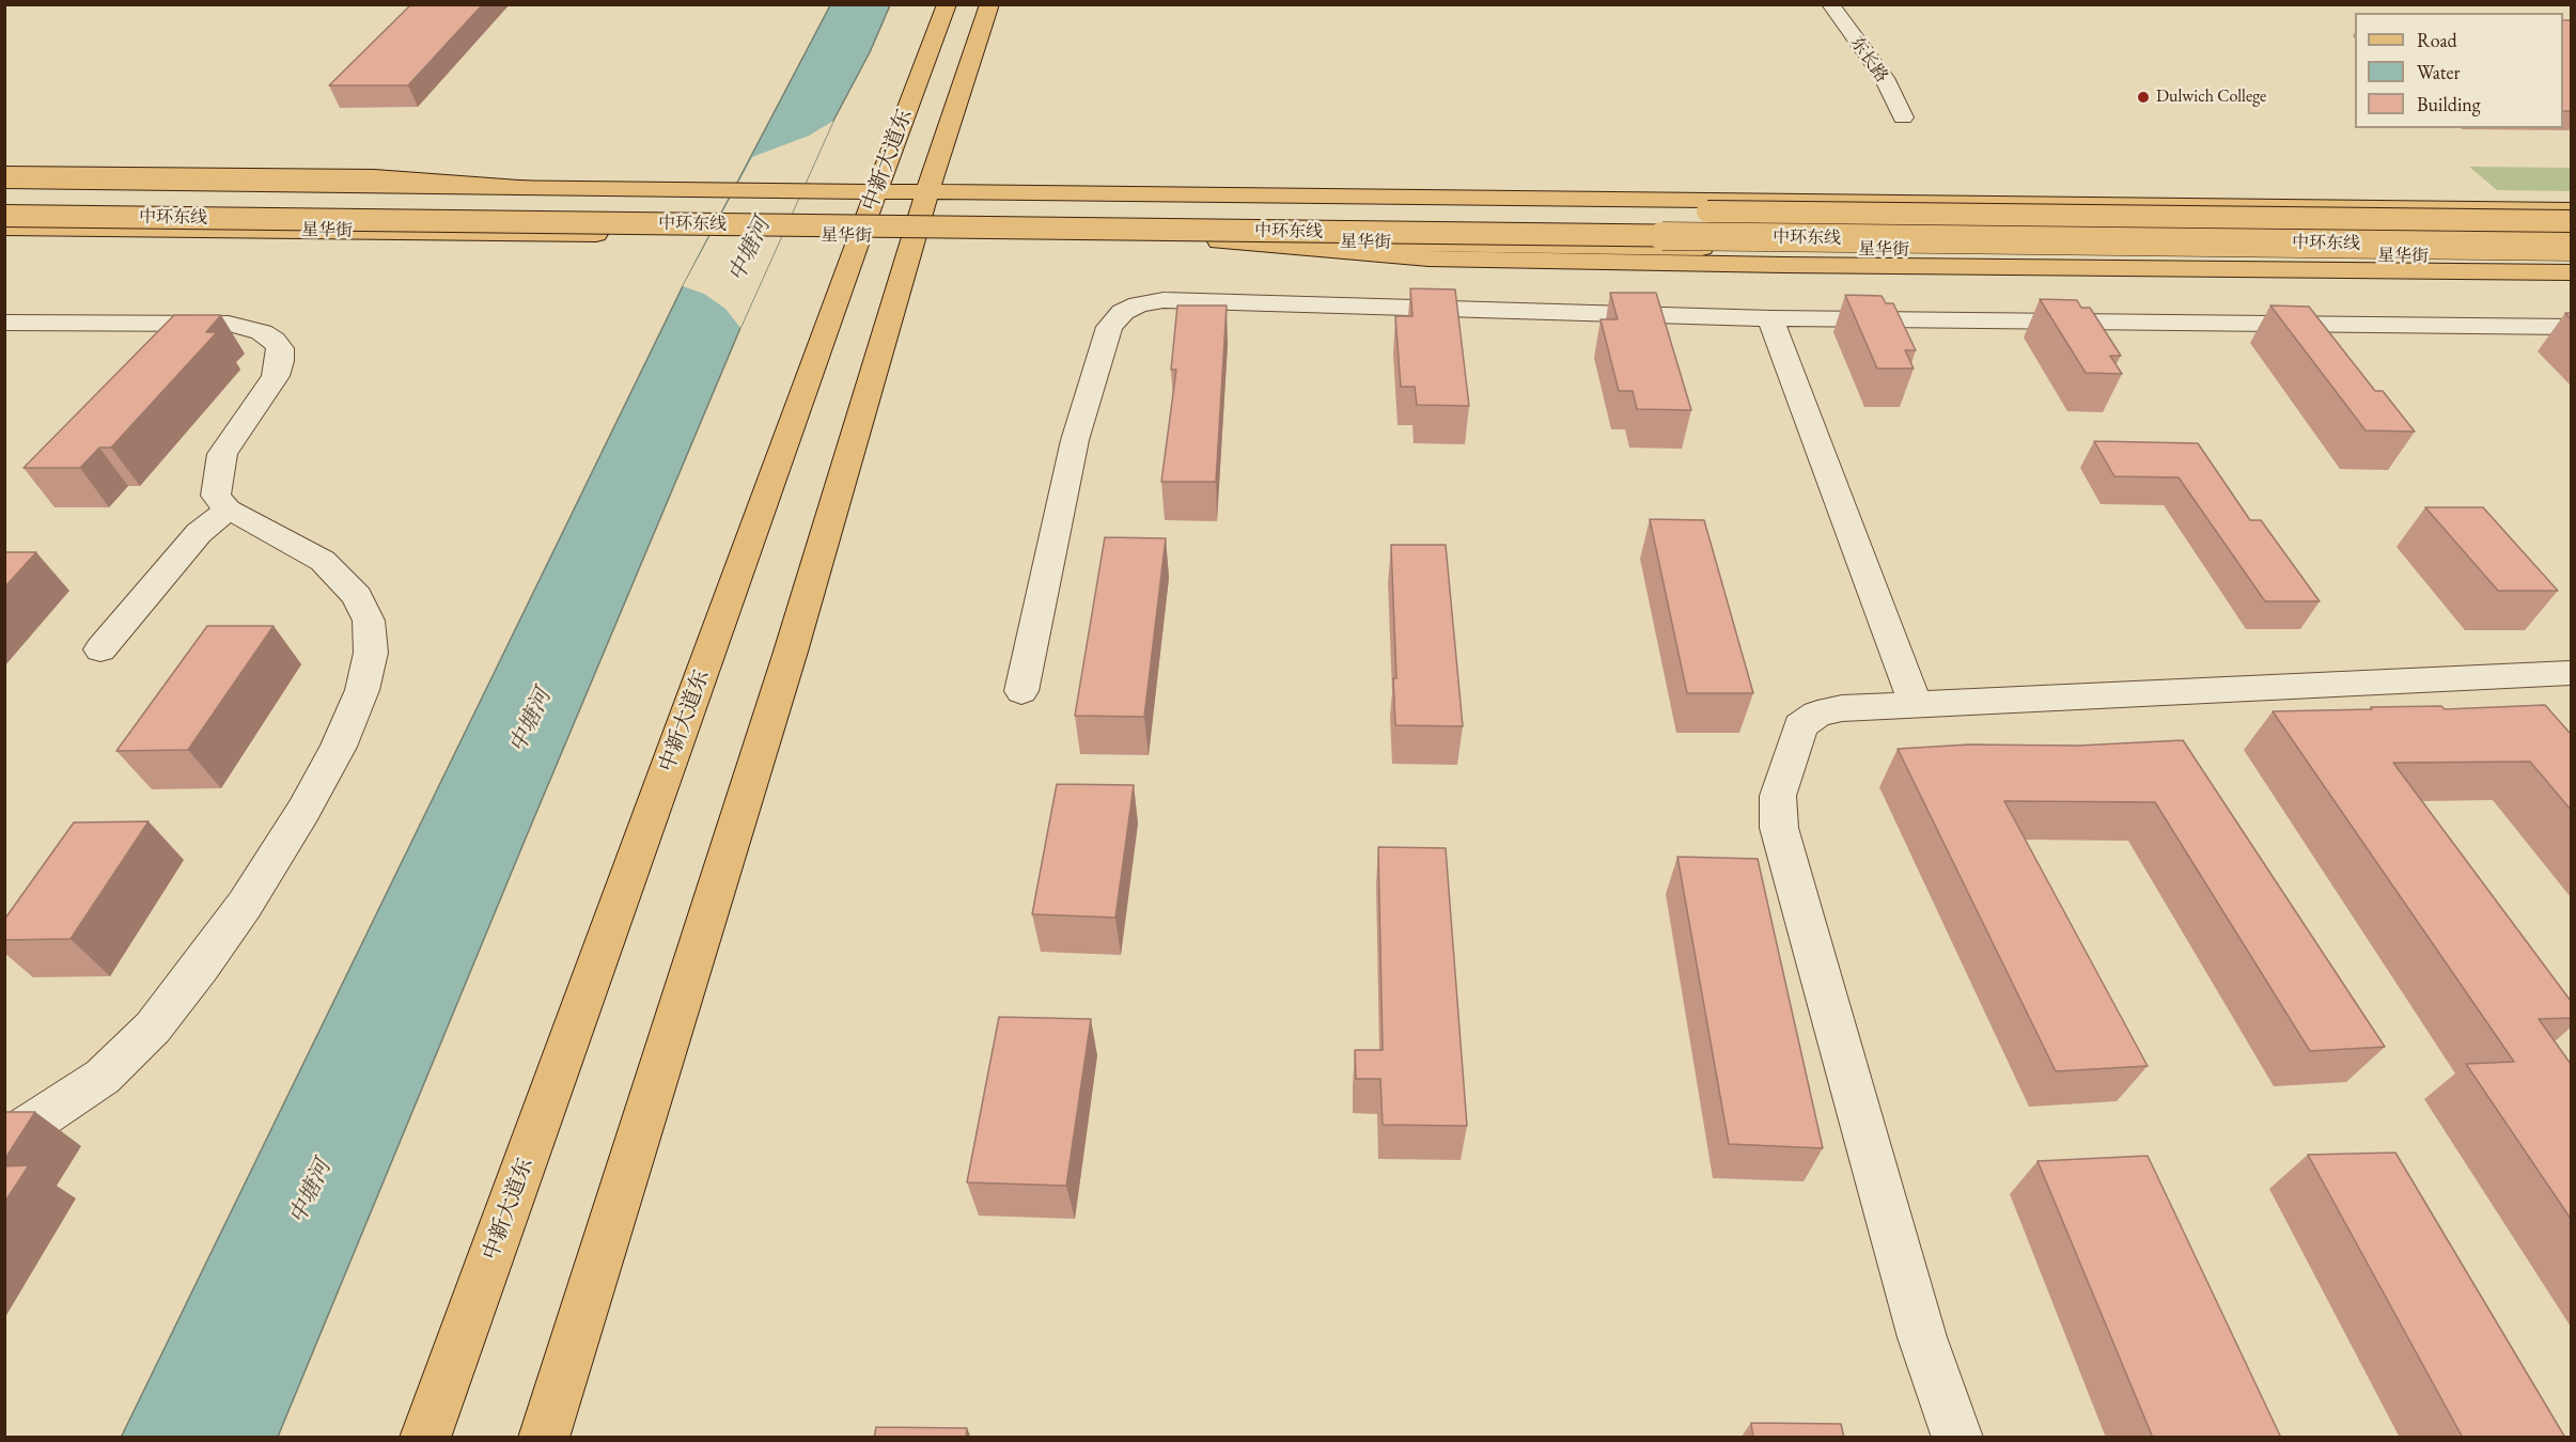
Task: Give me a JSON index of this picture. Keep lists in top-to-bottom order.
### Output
{
  "streets": {
    "main road": ["中新大道东", "中环东线", "星华街"],
    "street": ["东长路"]
  },
  "crossings": [
    ["中新大道东", "星华街"]
  ],
  "water": ["中塘河"],
  "places": ["Dulwich College"],
  "legend": ["Road", "Water", "Building"]
}
